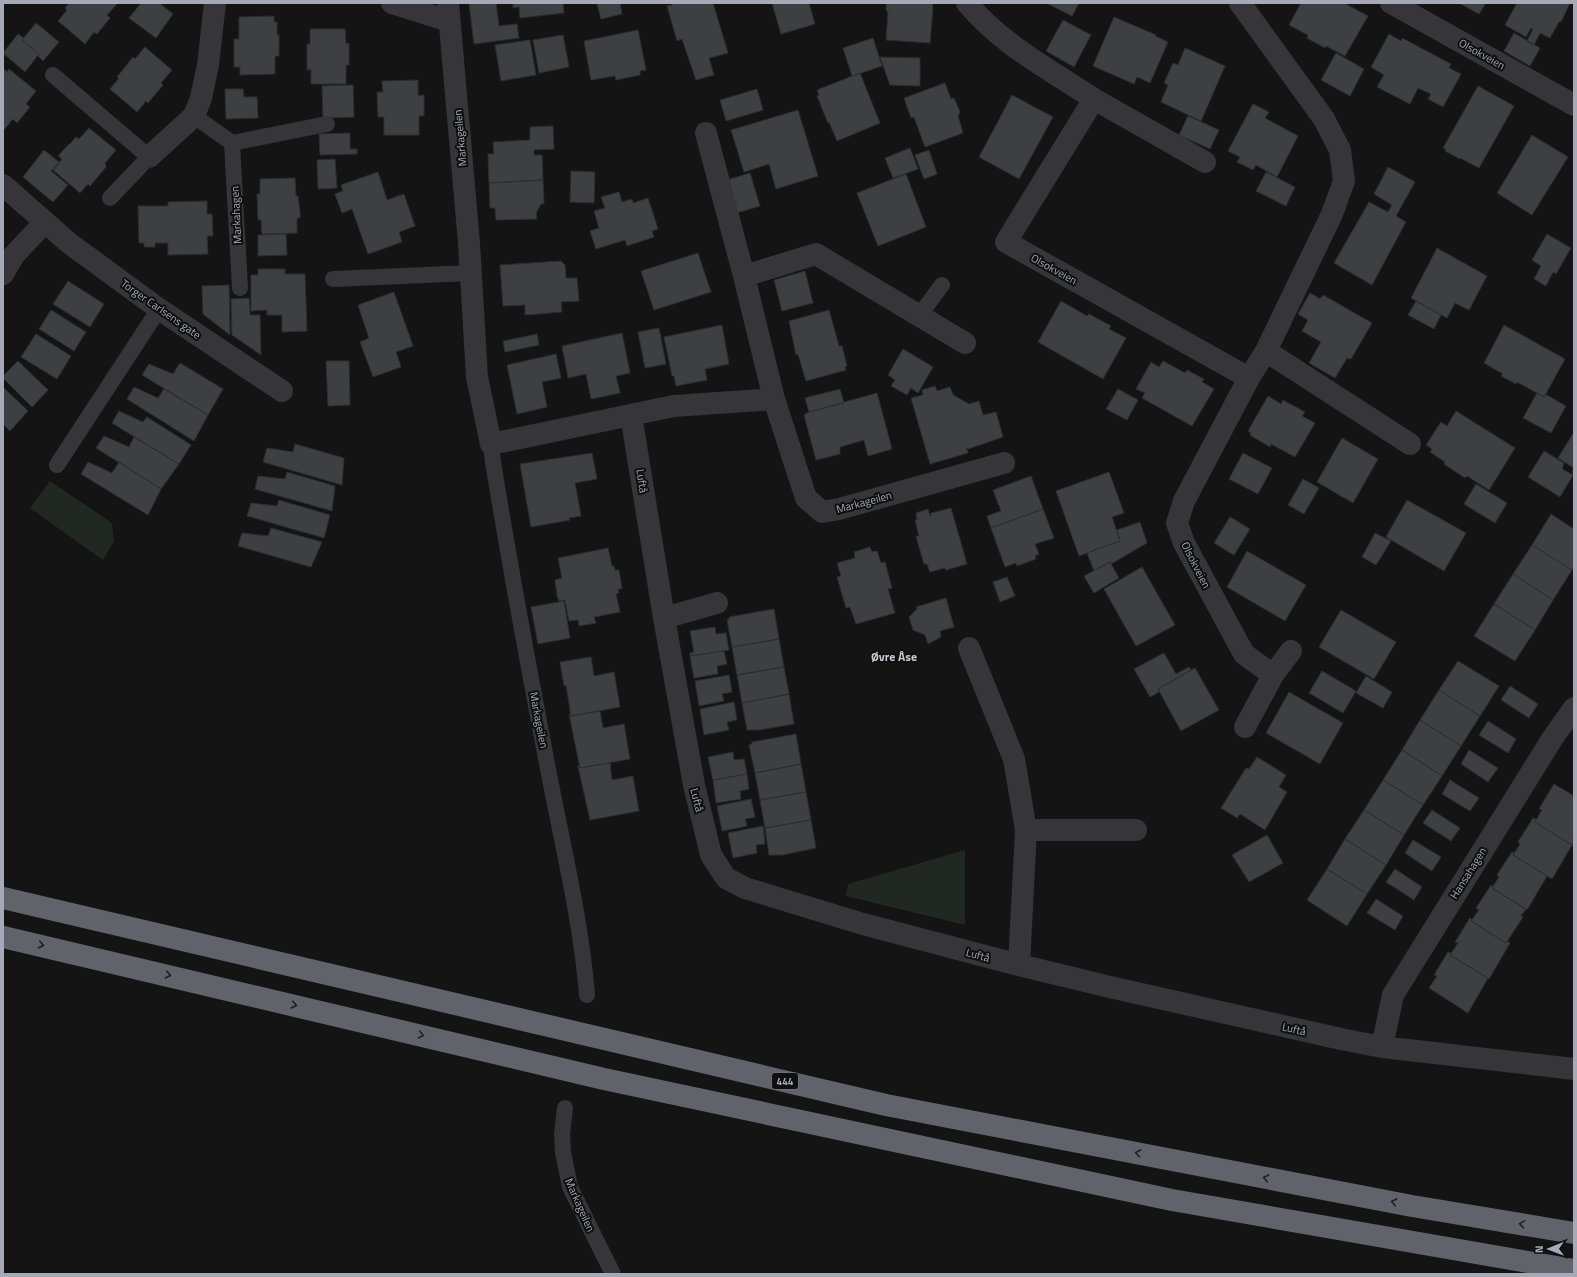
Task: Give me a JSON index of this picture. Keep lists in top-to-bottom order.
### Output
{
  "streets": {
    "highway": ["444"],
    "street": [
      "Olsokveien",
      "Markageilen",
      "Torger Carlsens gate",
      "Luftå",
      "Hansahagen"
    ],
    "lane": ["Markahagen"]
  },
  "crossings": [
    ["Luftå", "Hansahagen"]
  ],
  "districts": ["Øvre Åse"],
  "north": "left"
}
